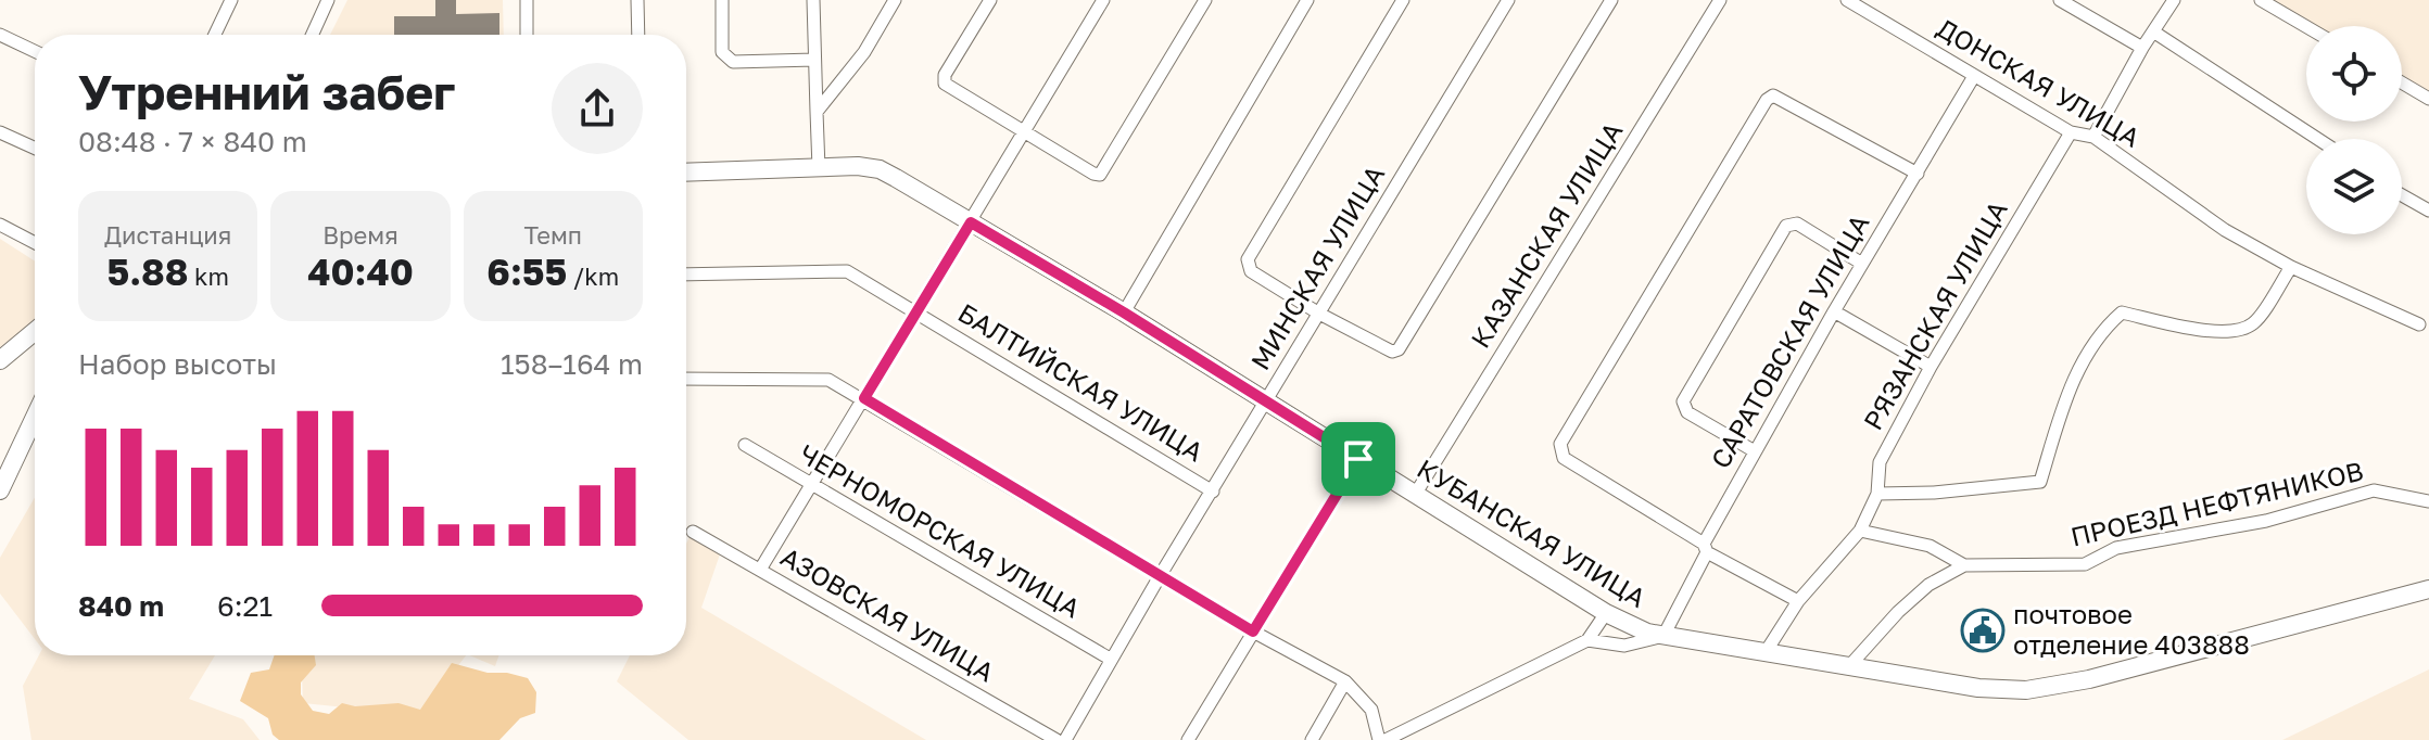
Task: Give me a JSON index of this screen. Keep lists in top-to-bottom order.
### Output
{
  "streets": {
    "street": [
      "ДОНСКАЯ УЛИЦА",
      "КАЗАНСКАЯ УЛИЦА",
      "МИНСКАЯ УЛИЦА",
      "РЯЗАНСКАЯ УЛИЦА",
      "САРАТОВСКАЯ УЛИЦА",
      "БАЛТИЙСКАЯ УЛИЦА",
      "ПРОЕЗД НЕФТЯНИКОВ",
      "ЧЕРНОМОРСКАЯ УЛИЦА",
      "КУБАНСКАЯ УЛИЦА",
      "АЗОВСКАЯ УЛИЦА"
    ]
  },
  "crossings": [
    ["ДОНСКАЯ УЛИЦА", "РЯЗАНСКАЯ УЛИЦА"],
    ["ДОНСКАЯ УЛИЦА", "САРАТОВСКАЯ УЛИЦА"],
    ["КАЗАНСКАЯ УЛИЦА", "КУБАНСКАЯ УЛИЦА"],
    ["МИНСКАЯ УЛИЦА", "БАЛТИЙСКАЯ УЛИЦА"],
    ["МИНСКАЯ УЛИЦА", "ЧЕРНОМОРСКАЯ УЛИЦА"],
    ["МИНСКАЯ УЛИЦА", "КУБАНСКАЯ УЛИЦА"],
    ["РЯЗАНСКАЯ УЛИЦА", "ПРОЕЗД НЕФТЯНИКОВ"],
    ["РЯЗАНСКАЯ УЛИЦА", "КУБАНСКАЯ УЛИЦА"],
    ["САРАТОВСКАЯ УЛИЦА", "КУБАНСКАЯ УЛИЦА"],
    ["ПРОЕЗД НЕФТЯНИКОВ", "КУБАНСКАЯ УЛИЦА"]
  ],
  "places": {
    "public building": ["почтовое отделение 403888"]
  },
  "page": {
    "heading": ["Утренний забег", "08:48 · 7 × 840 m"],
    "stats": [
      ["Дистанция", "5.88 km"],
      ["Время", "40:40"],
      ["Темп", "6:55 /km"]
    ],
    "chart": ["Набор высоты", "158–164 m"],
    "list": [
      {
        "name": "840 m",
        "note": "6:21"
      }
    ]
  }
}
